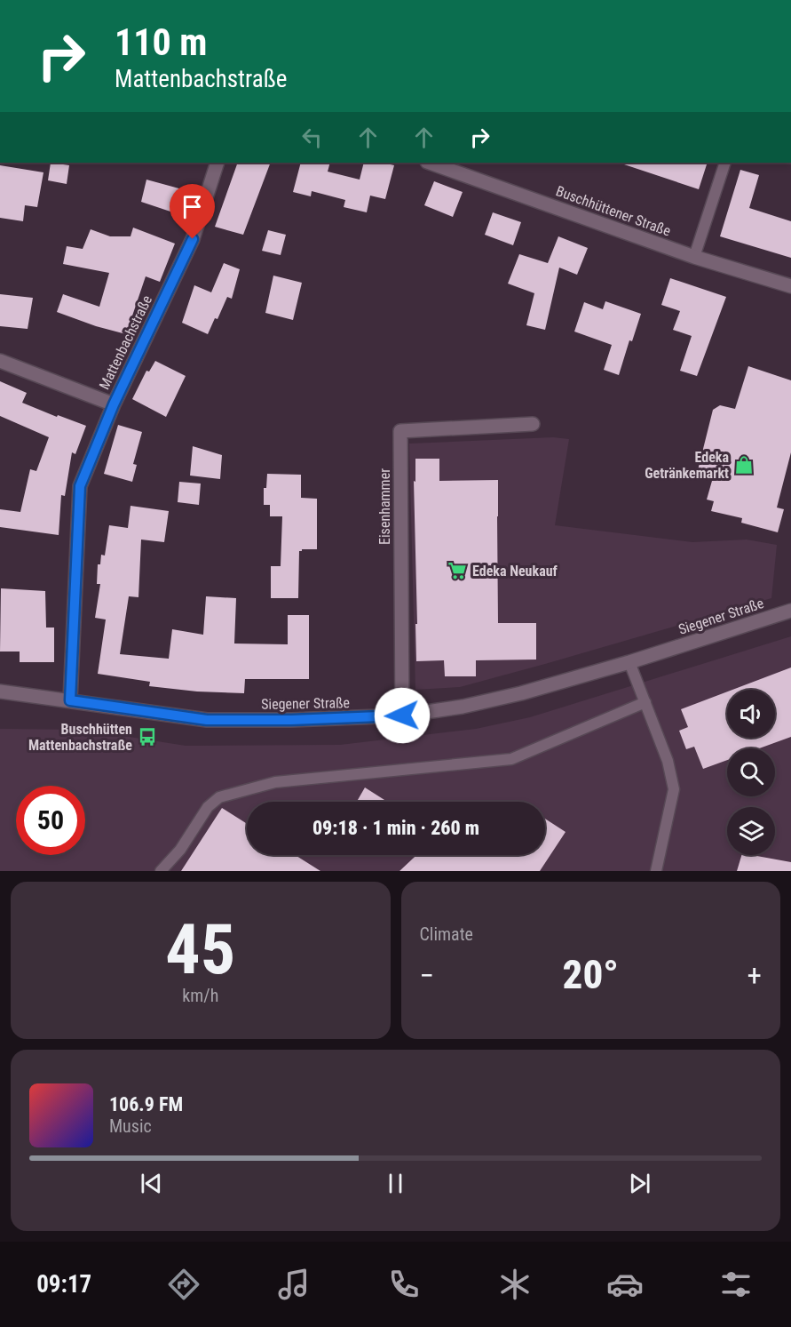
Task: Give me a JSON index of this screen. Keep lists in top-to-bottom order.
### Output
{
  "streets": {
    "street": [
      "Buschhüttener Straße",
      "Mattenbachstraße",
      "Eisenhammer",
      "Siegener Straße"
    ]
  },
  "crossings": [
    ["Mattenbachstraße", "Siegener Straße"],
    ["Eisenhammer", "Siegener Straße"]
  ],
  "places": {
    "shop": ["Edeka Getränkemarkt"],
    "supermarket": ["Edeka Neukauf"],
    "bus stop": ["Buschhütten Mattenbachstraße"]
  },
  "page": {
    "turn": ["110 m", "Mattenbachstraße"],
    "limit": "50",
    "trip": "09:18 · 1 min · 260 m",
    "tile": [
      ["45", "km/h"],
      "Climate"
    ],
    "heat": ["−", "20°", "+"],
    "song": ["106.9 FM", "Music"],
    "tabs": "09:17"
  }
}
